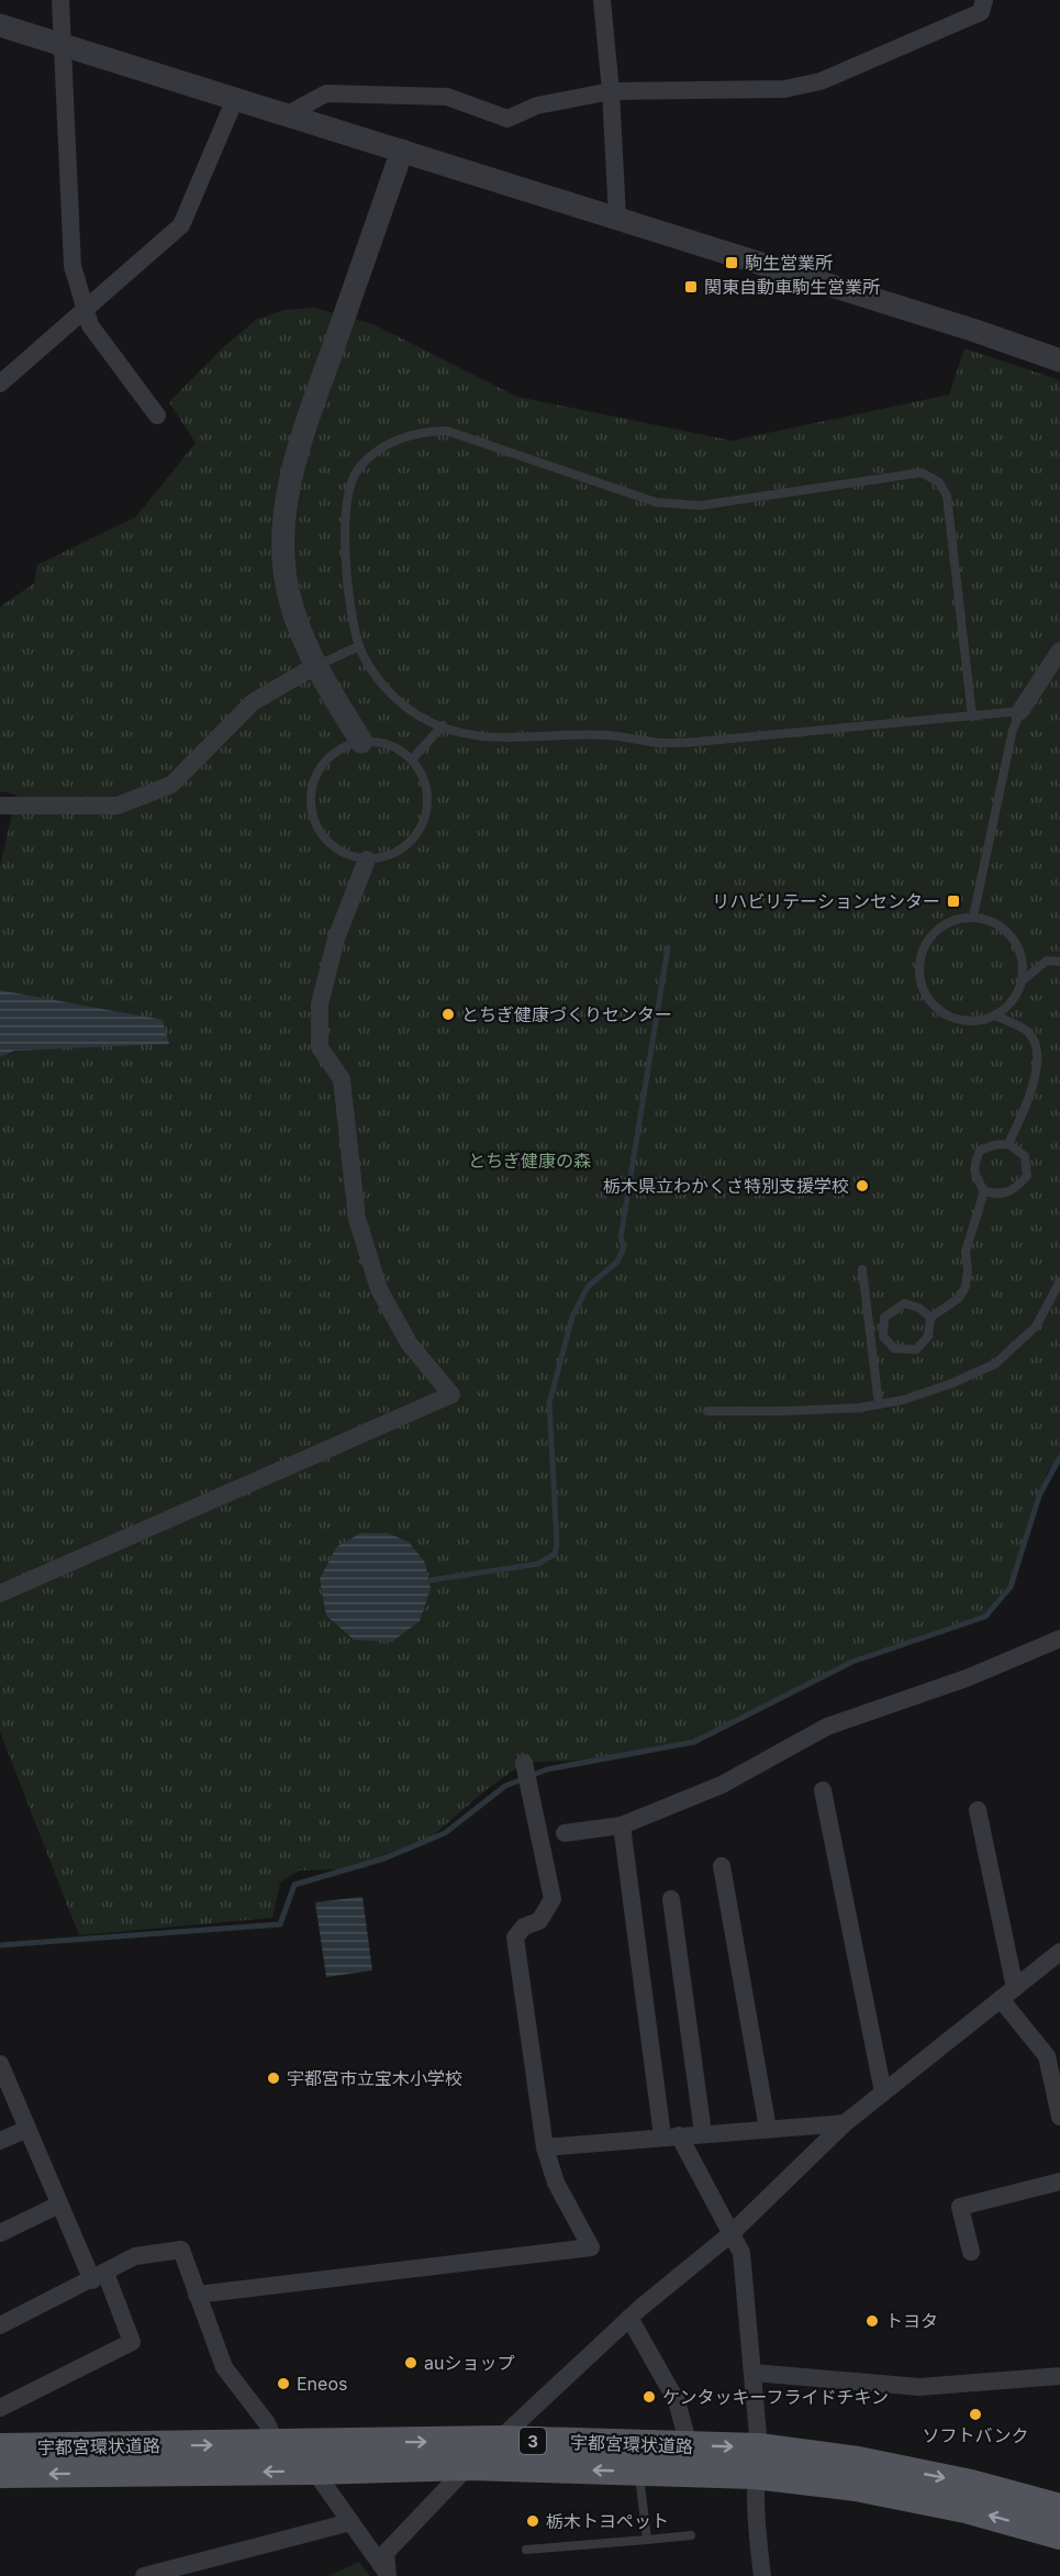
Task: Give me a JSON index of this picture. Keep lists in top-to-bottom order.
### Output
{
  "streets": {
    "main road": ["3", "宇都宮環状道路"]
  },
  "parks": ["とちぎ健康の森"],
  "places": {
    "transit": ["駒生営業所", "関東自動車駒生営業所", "リハビリテーションセンター"],
    "other": [
      "とちぎ健康づくりセンター",
      "栃木県立わかくさ特別支援学校",
      "宇都宮市立宝木小学校",
      "トヨタ",
      "auショップ",
      "Eneos",
      "ケンタッキーフライドチキン",
      "ソフトバンク",
      "栃木トヨペット"
    ]
  }
}
